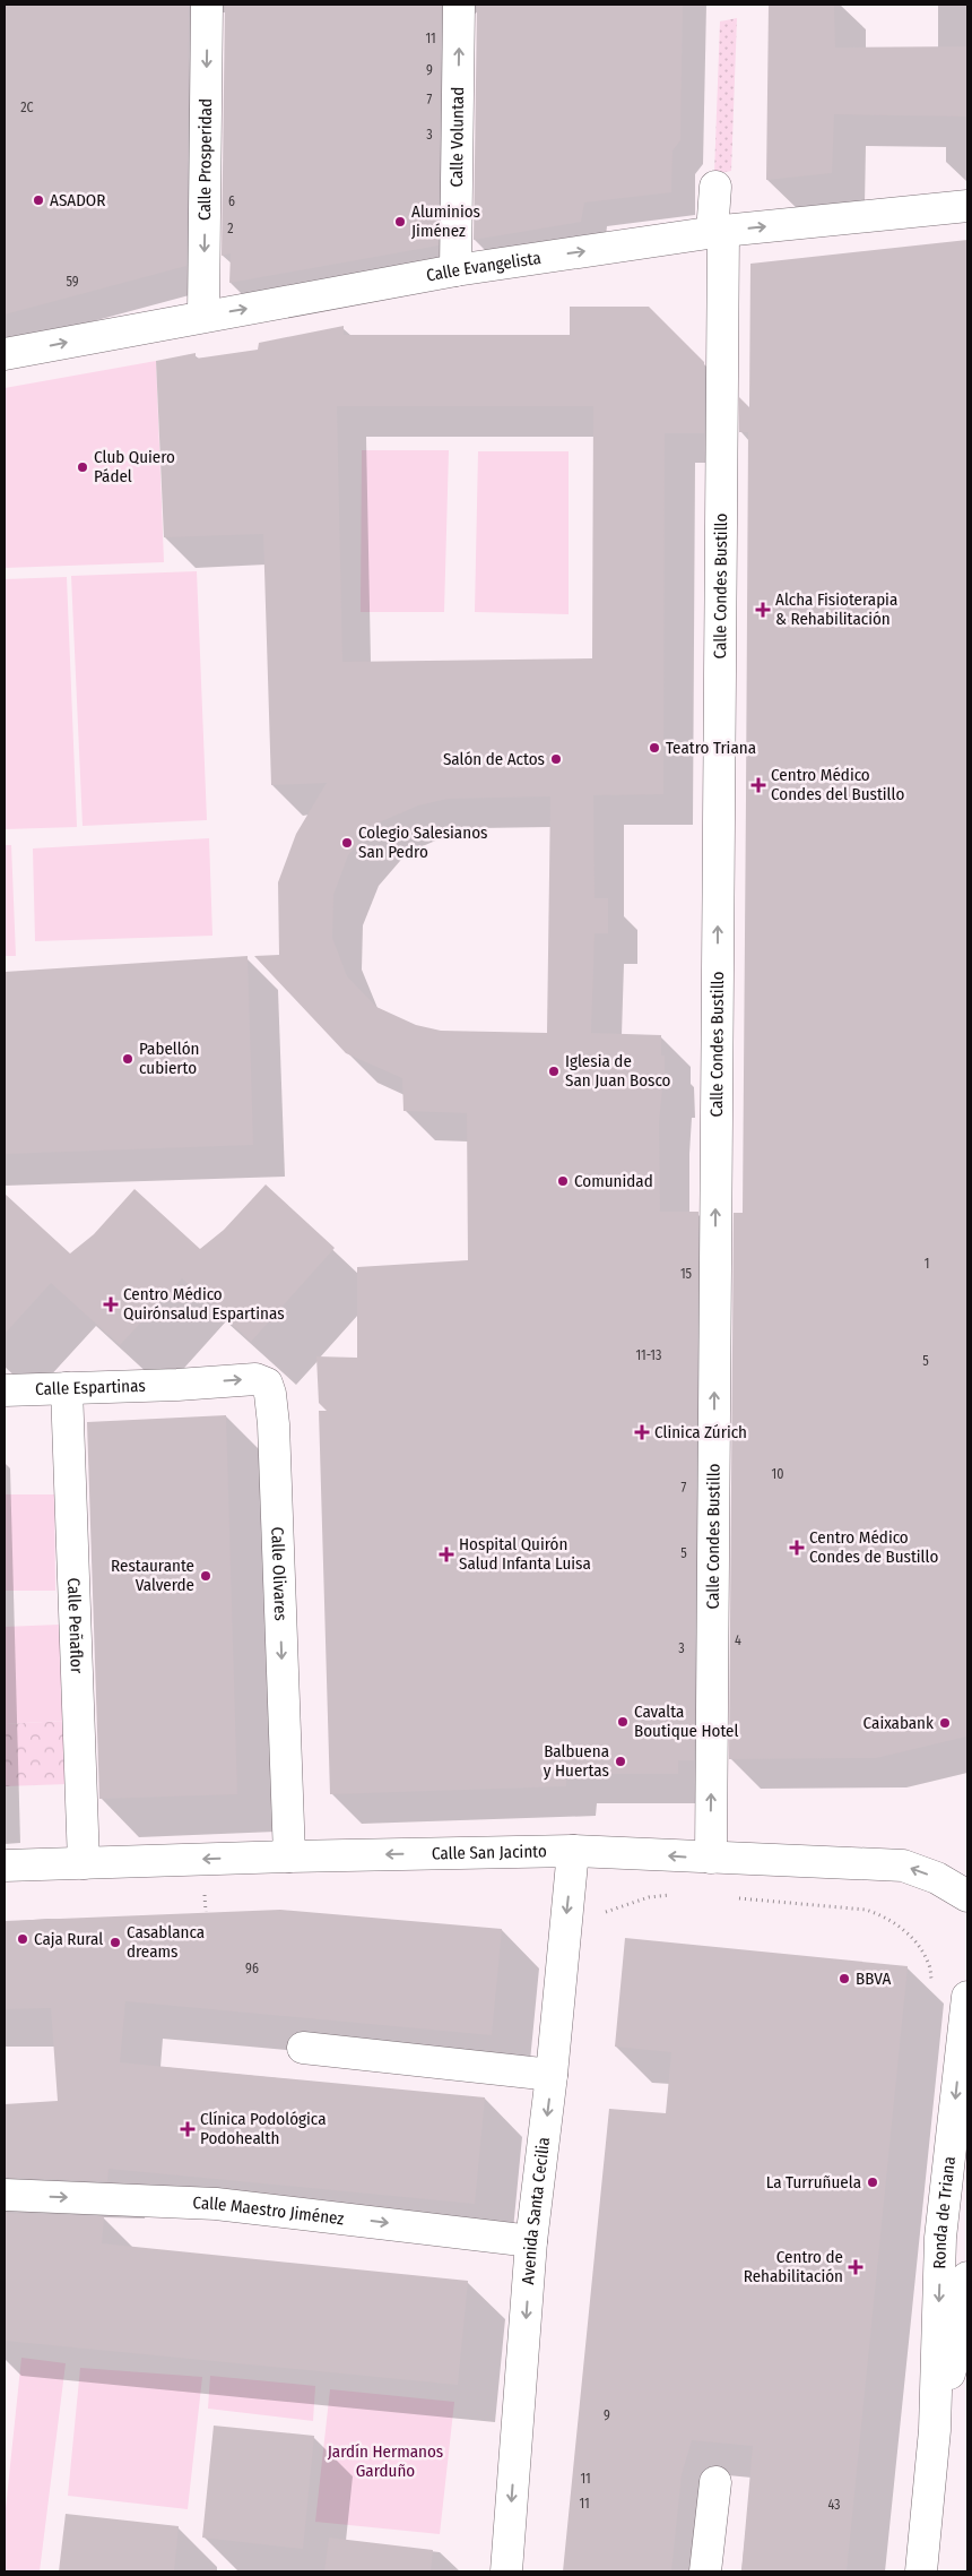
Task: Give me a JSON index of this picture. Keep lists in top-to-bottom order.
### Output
{
  "streets": {
    "street": [
      "Calle Voluntad",
      "Calle Prosperidad",
      "Calle Evangelista",
      "Calle Condes Bustillo",
      "Calle Espartinas",
      "Calle Olivares",
      "Calle Peñaflor",
      "Calle San Jacinto",
      "Calle Maestro Jiménez",
      "Avenida Santa Cecilia",
      "Ronda de Triana"
    ]
  },
  "crossings": [
    ["Calle Voluntad", "Calle Evangelista"],
    ["Calle Prosperidad", "Calle Evangelista"],
    ["Calle Evangelista", "Calle Condes Bustillo"],
    ["Calle Condes Bustillo", "Calle San Jacinto"],
    ["Calle Espartinas", "Calle Olivares"],
    ["Calle Espartinas", "Calle Peñaflor"],
    ["Calle Olivares", "Calle San Jacinto"],
    ["Calle Peñaflor", "Calle San Jacinto"],
    ["Calle San Jacinto", "Avenida Santa Cecilia"],
    ["Calle Maestro Jiménez", "Avenida Santa Cecilia"]
  ],
  "one_way": [
    "Calle Voluntad",
    "Calle Prosperidad",
    "Calle Evangelista",
    "Calle Condes Bustillo",
    "Calle Olivares",
    "Calle San Jacinto",
    "Avenida Santa Cecilia"
  ],
  "parks": ["Jardín Hermanos Garduño"],
  "places": {
    "other": [
      "ASADOR",
      "Aluminios Jiménez",
      "Club Quiero Pádel",
      "Teatro Triana",
      "Salón de Actos",
      "Colegio Salesianos San Pedro",
      "Pabellón cubierto",
      "Iglesia de San Juan Bosco",
      "Comunidad",
      "Restaurante Valverde",
      "Cavalta Boutique Hotel",
      "Caixabank",
      "Balbuena y Huertas",
      "Caja Rural",
      "Casablanca dreams",
      "BBVA",
      "La Turruñuela"
    ],
    "health": [
      "Alcha Fisioterapia & Rehabilitación",
      "Centro Médico Condes del Bustillo",
      "Centro Médico Quirónsalud Espartinas",
      "Clinica Zúrich",
      "Centro Médico Condes de Bustillo",
      "Hospital Quirón Salud Infanta Luisa",
      "Clínica Podológica Podohealth",
      "Centro de Rehabilitación"
    ]
  },
  "house_numbers": [
    "11",
    "9",
    "7",
    "2C",
    "3",
    "6",
    "2",
    "59",
    "1",
    "15",
    "11-13",
    "5",
    "10",
    "7",
    "5",
    "4",
    "3",
    "96",
    "9",
    "11",
    "11",
    "43"
  ]
}
